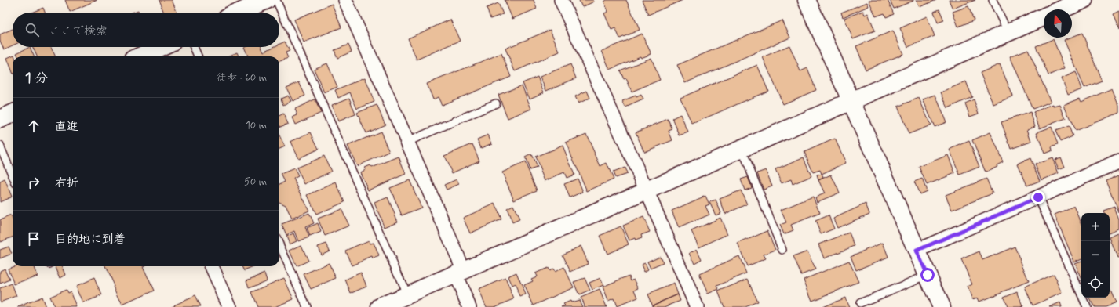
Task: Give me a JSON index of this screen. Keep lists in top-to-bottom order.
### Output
{
  "north": "top",
  "page": {
    "search": "ここで検索",
    "heading": ["1 分", "徒歩 · 60 m"],
    "list": [
      ["直進", "10 m"],
      ["右折", "50 m"],
      "目的地に到着"
    ],
    "map_buttons": ["+", "−"]
  }
}
